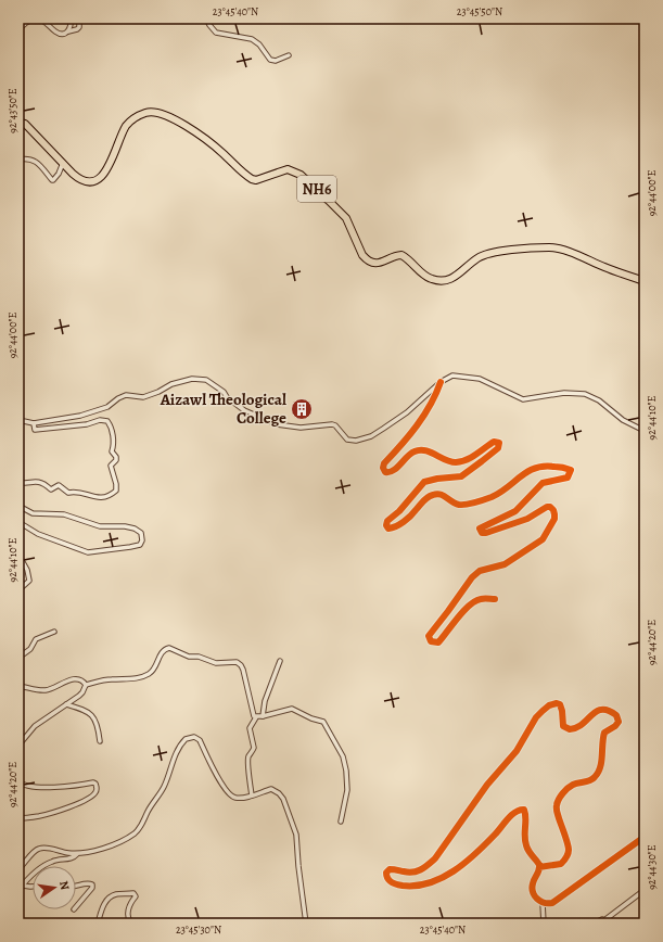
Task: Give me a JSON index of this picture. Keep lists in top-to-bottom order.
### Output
{
  "streets": {
    "highway": ["NH6"]
  },
  "places": {
    "building": ["Aizawl Theological College"]
  },
  "north": "right",
  "coordinates": [
    "23°45'40\"N",
    "23°45'50\"N",
    "92°43'50\"E",
    "92°44'00\"E",
    "92°44'10\"E",
    "92°44'20\"E",
    "92°44'30\"E",
    "23°45'30\"N"
  ]
}
